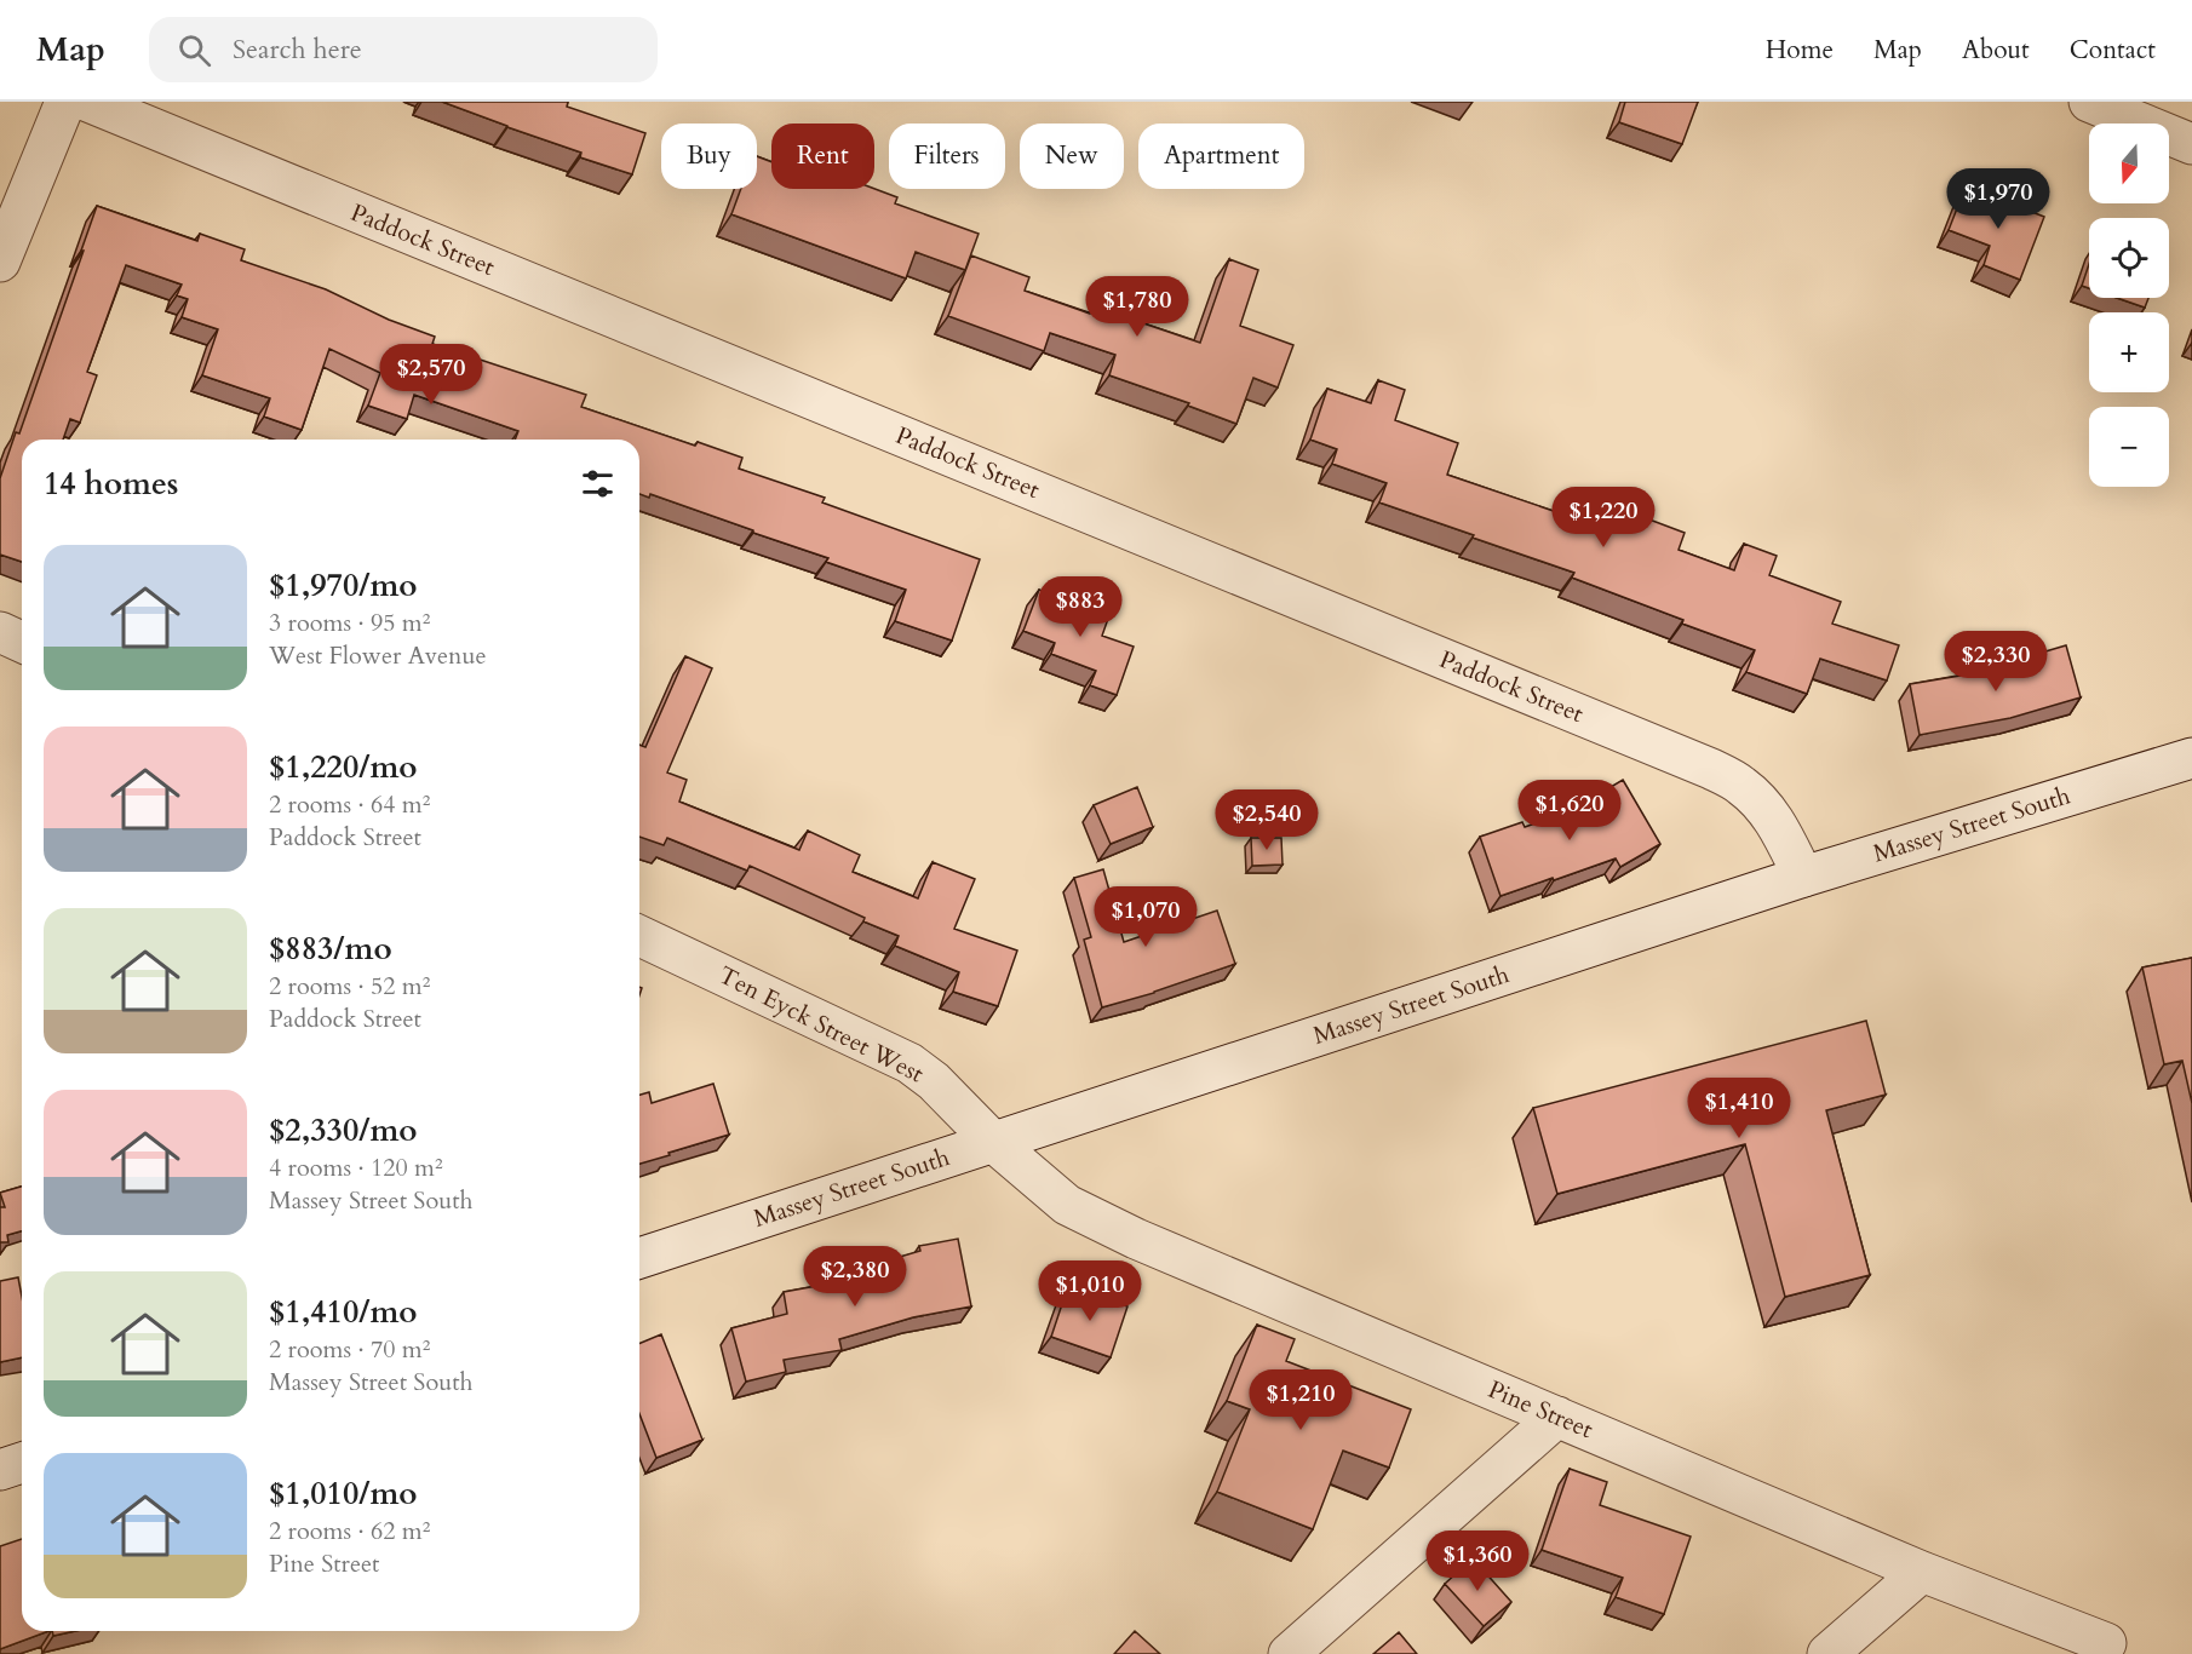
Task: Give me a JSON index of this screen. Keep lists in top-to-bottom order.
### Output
{
  "streets": {
    "street": [
      "Paddock Street",
      "Massey Street South",
      "Ten Eyck Street West",
      "Pine Street"
    ]
  },
  "crossings": [
    ["Paddock Street", "Massey Street South"],
    ["Massey Street South", "Ten Eyck Street West"],
    ["Massey Street South", "Pine Street"],
    ["Ten Eyck Street West", "Pine Street"]
  ],
  "north": "bottom",
  "page": {
    "header": "Map",
    "search": "Search here",
    "nav": [
      "Home",
      "Map",
      "About",
      "Contact"
    ],
    "map_buttons": ["+", "−"],
    "chip": [
      "Buy",
      "Rent",
      "Filters",
      "New",
      "Apartment"
    ],
    "price": [
      "$1,970",
      "$1,780",
      "$2,570",
      "$1,220",
      "$883",
      "$2,330",
      "$1,620",
      "$2,540",
      "$1,070",
      "$1,410",
      "$2,380",
      "$1,010",
      "$1,210",
      "$1,360"
    ],
    "heading": "14 homes",
    "list": [
      {
        "name": "$1,970/mo",
        "note": "3 rooms · 95 m² · West Flower Avenue"
      },
      {
        "name": "$1,220/mo",
        "note": "2 rooms · 64 m² · Paddock Street"
      },
      {
        "name": "$883/mo",
        "note": "2 rooms · 52 m² · Paddock Street"
      },
      {
        "name": "$2,330/mo",
        "note": "4 rooms · 120 m² · Massey Street South"
      },
      {
        "name": "$1,410/mo",
        "note": "2 rooms · 70 m² · Massey Street South"
      },
      {
        "name": "$1,010/mo",
        "note": "2 rooms · 62 m² · Pine Street"
      }
    ]
  }
}
